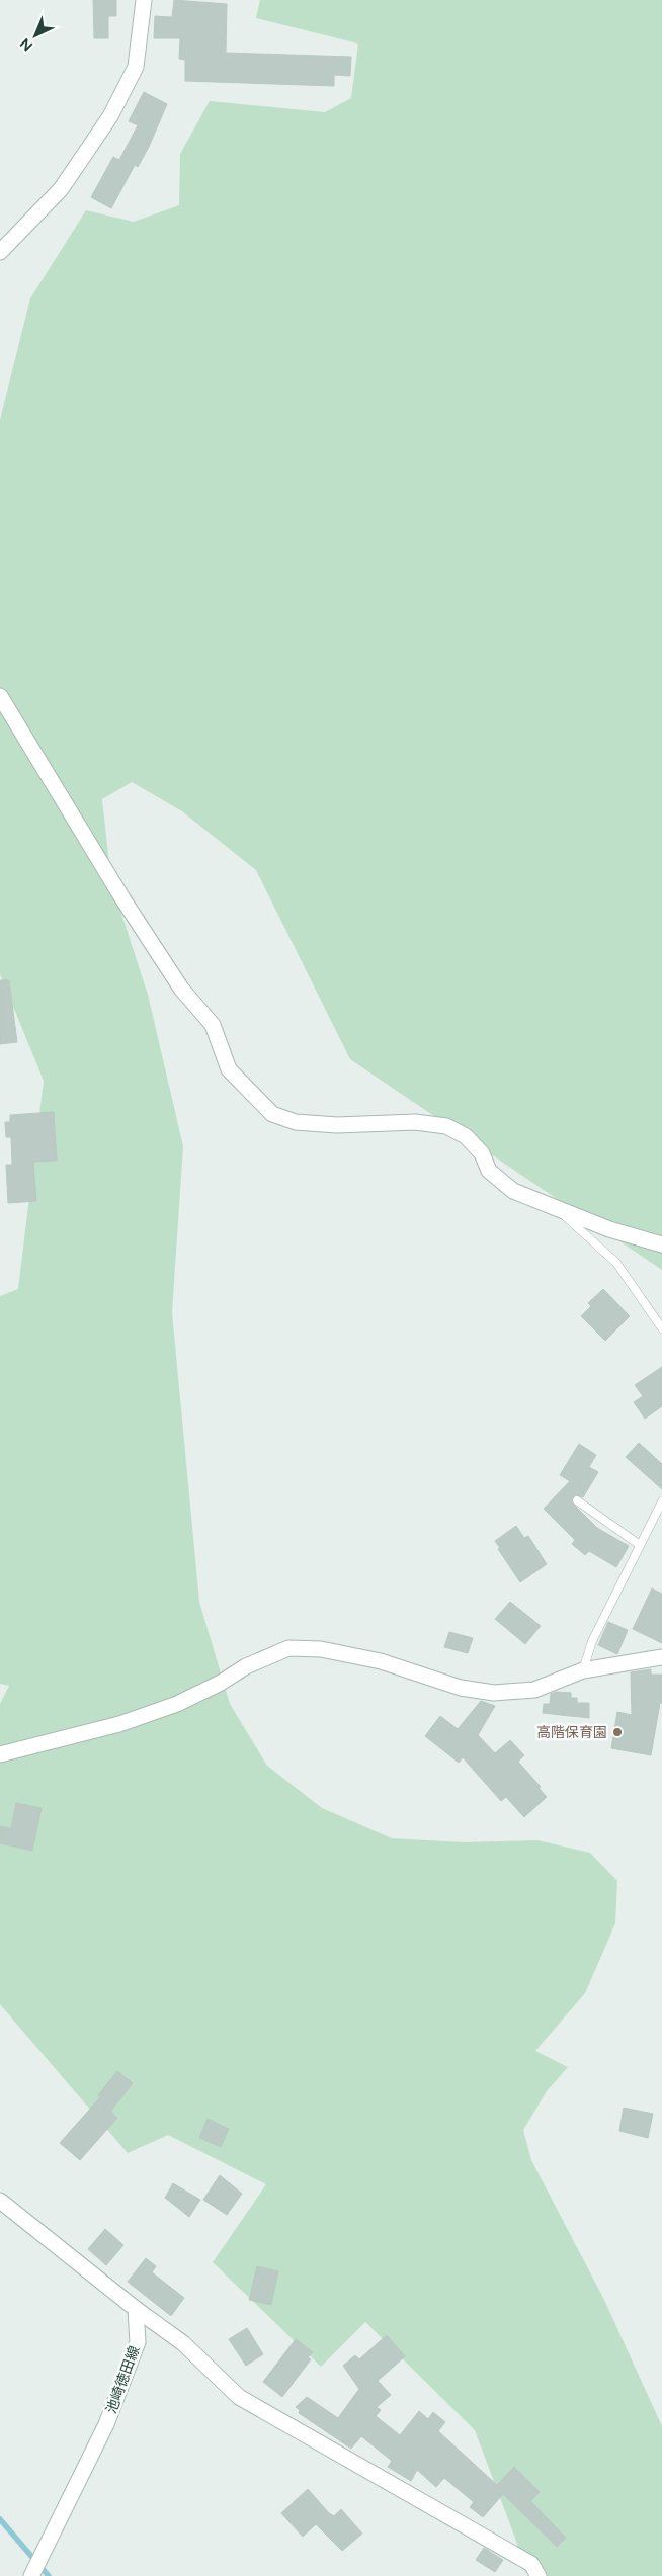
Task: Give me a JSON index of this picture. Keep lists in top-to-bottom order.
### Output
{
  "streets": {
    "street": ["池崎徳田線"]
  },
  "places": ["高階保育園"],
  "north": "bottom left"
}
